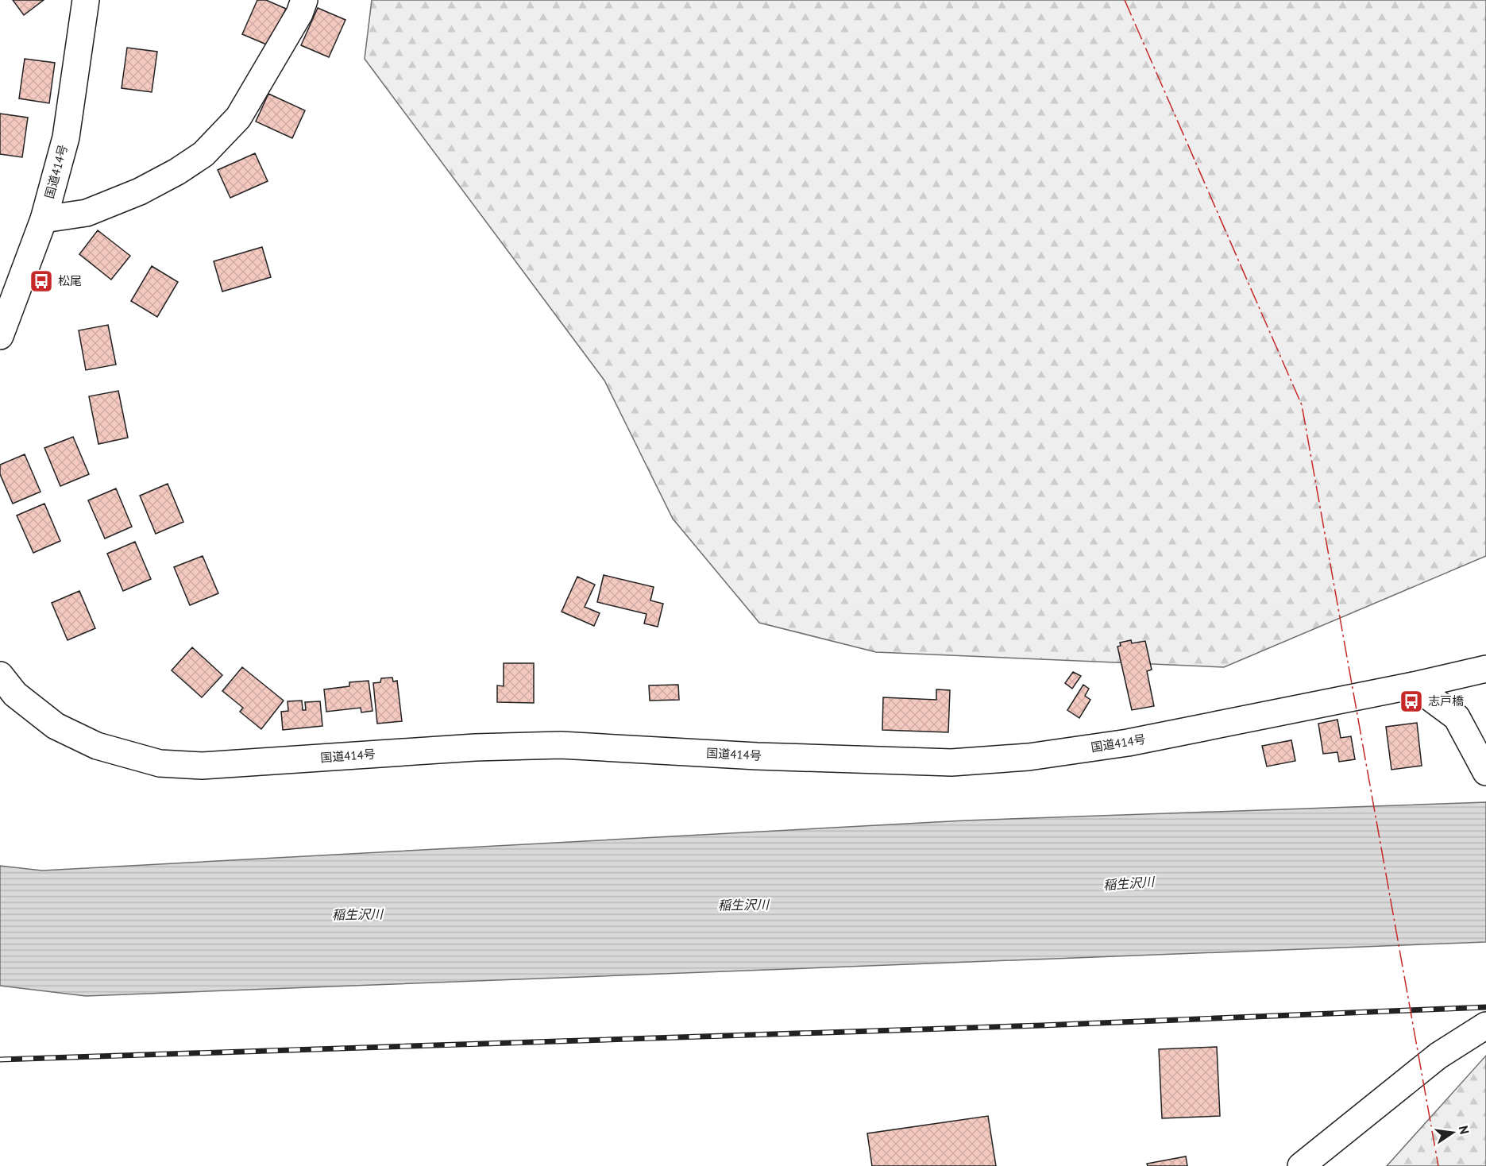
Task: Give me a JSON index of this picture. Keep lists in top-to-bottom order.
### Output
{
  "streets": {
    "main road": ["国道414号"]
  },
  "water": ["稲生沢川"],
  "places": {
    "bus stop": ["松尾", "志戸橋"]
  },
  "north": "right"
}
